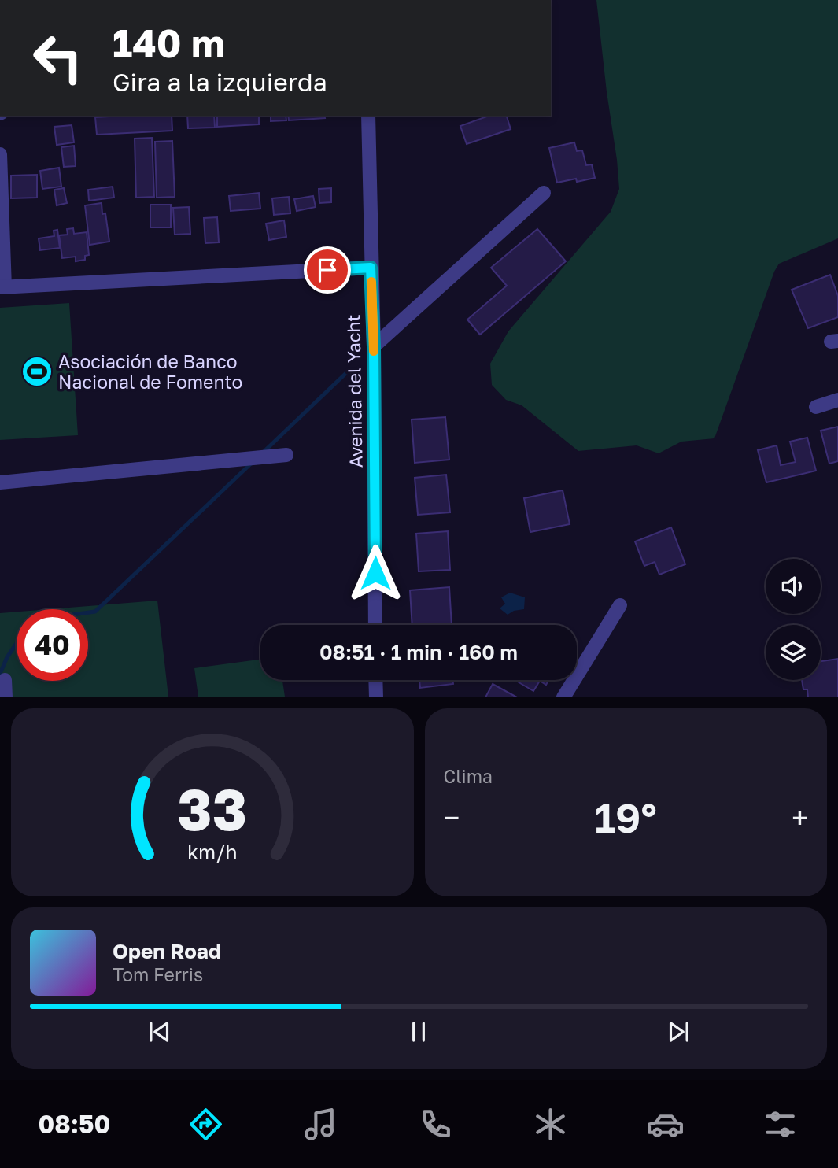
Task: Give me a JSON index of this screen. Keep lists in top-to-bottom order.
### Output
{
  "streets": {
    "street": ["Avenida del Yacht"]
  },
  "places": {
    "sports": ["Asociación de Banco Nacional de Fomento"]
  },
  "page": {
    "turn": ["140 m", "Gira a la izquierda"],
    "limit": "40",
    "trip": "08:51 · 1 min · 160 m",
    "tile": "Clima",
    "heat": ["−", "19°", "+"],
    "song": ["Open Road", "Tom Ferris"],
    "tabs": "08:50",
    "gauge": ["33", "km/h"]
  }
}
